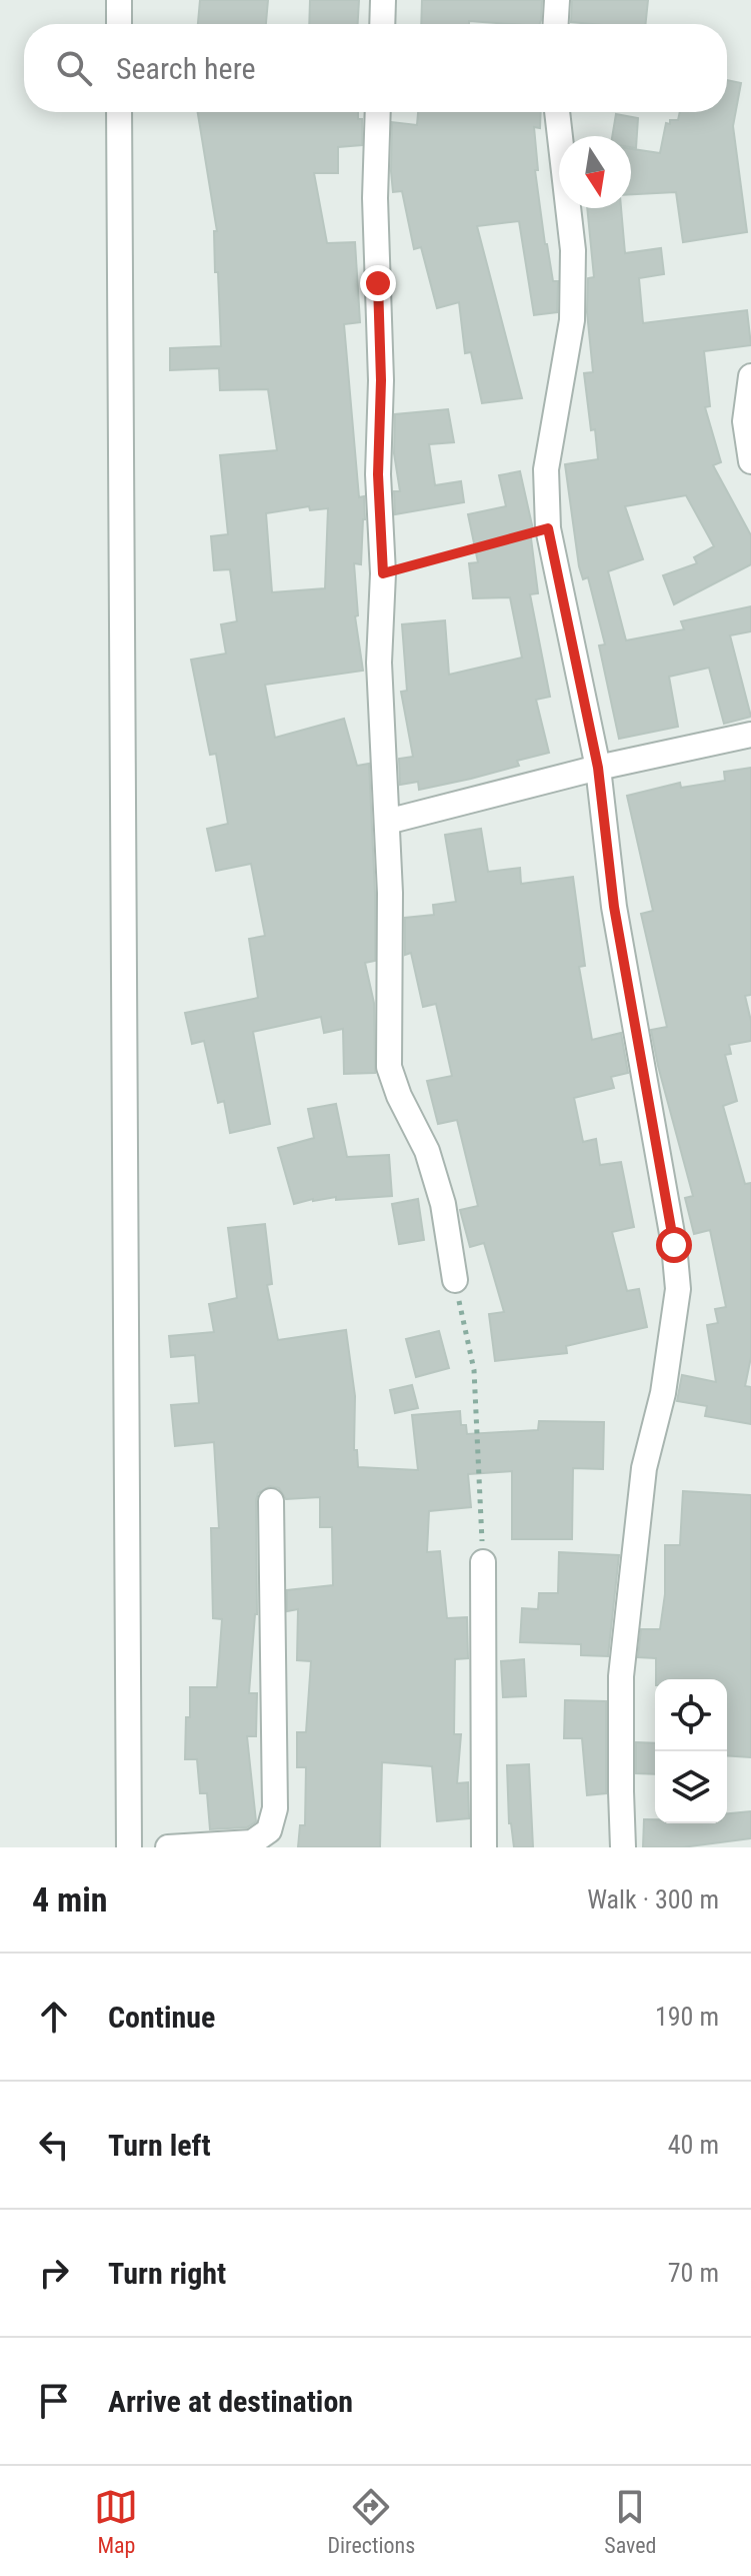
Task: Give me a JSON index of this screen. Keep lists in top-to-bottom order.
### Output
{
  "north": "bottom",
  "page": {
    "search": "Search here",
    "heading": ["4 min", "Walk · 300 m"],
    "list": [
      ["Continue", "190 m"],
      ["Turn left", "40 m"],
      ["Turn right", "70 m"],
      "Arrive at destination"
    ],
    "nav": ["Map", "Directions", "Saved"]
  }
}
